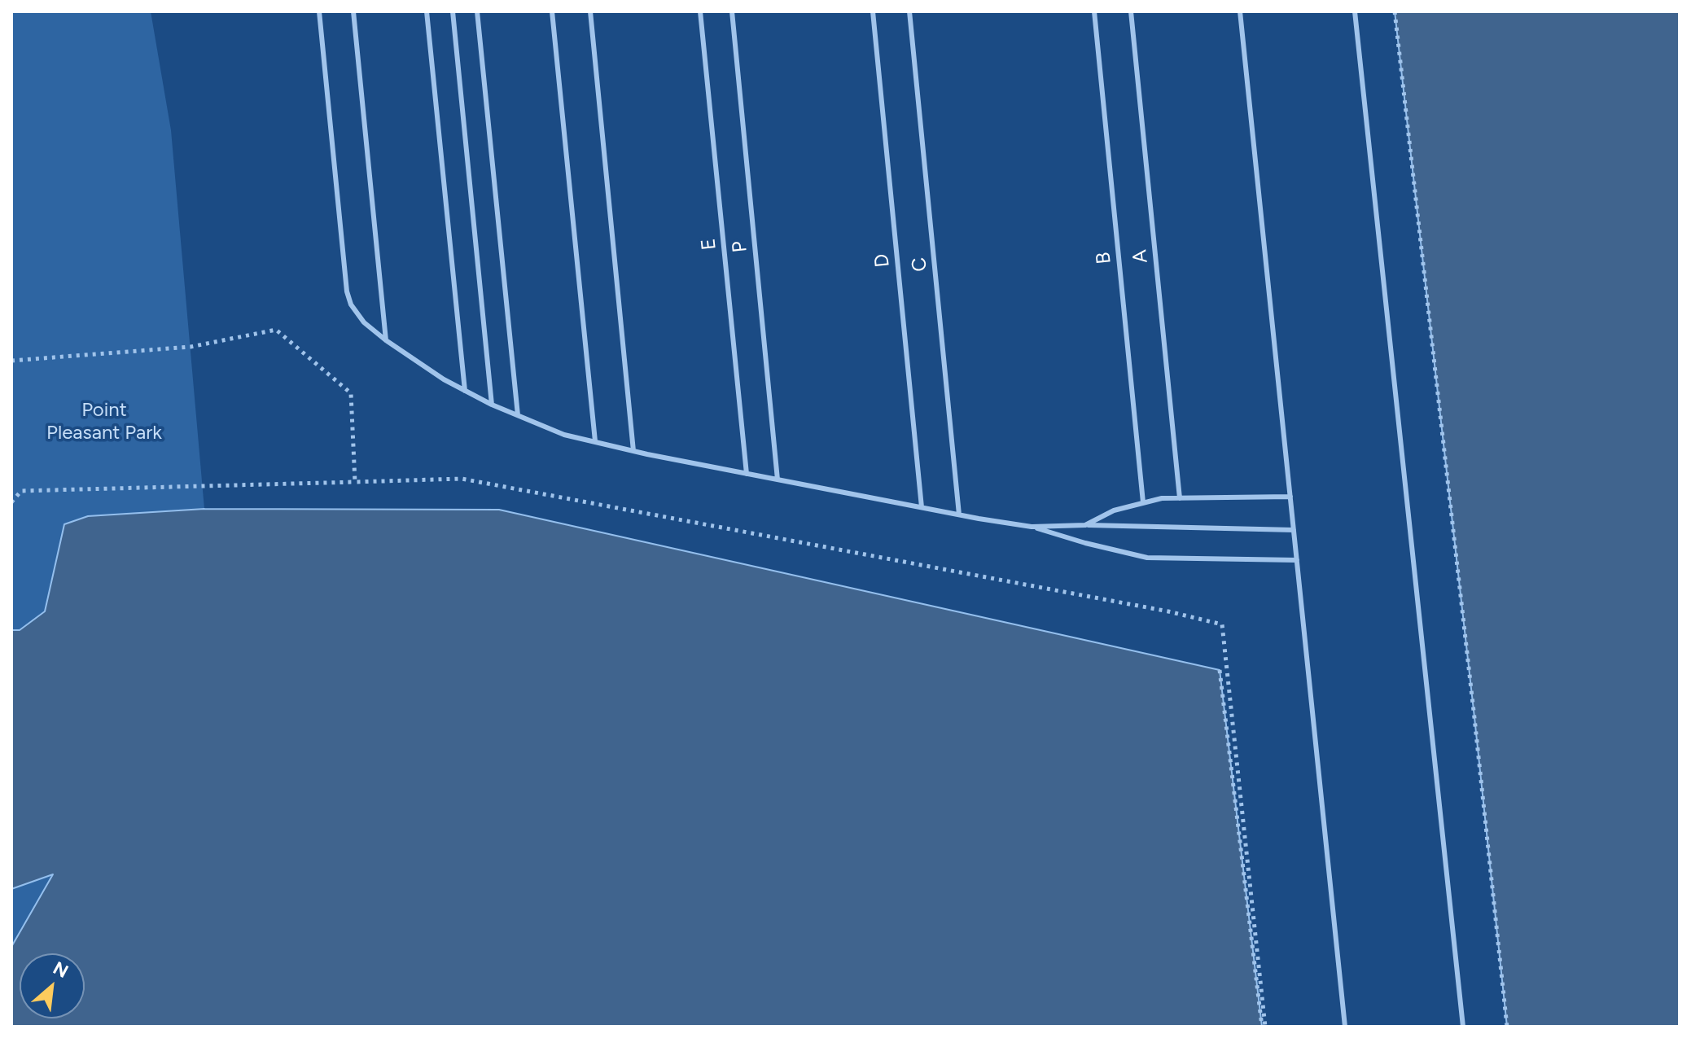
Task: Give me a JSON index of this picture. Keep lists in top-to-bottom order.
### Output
{
  "streets": {
    "lane": [
      "E",
      "P",
      "A",
      "B",
      "D",
      "C"
    ]
  },
  "parks": ["Point Pleasant Park"],
  "north": "top right"
}
